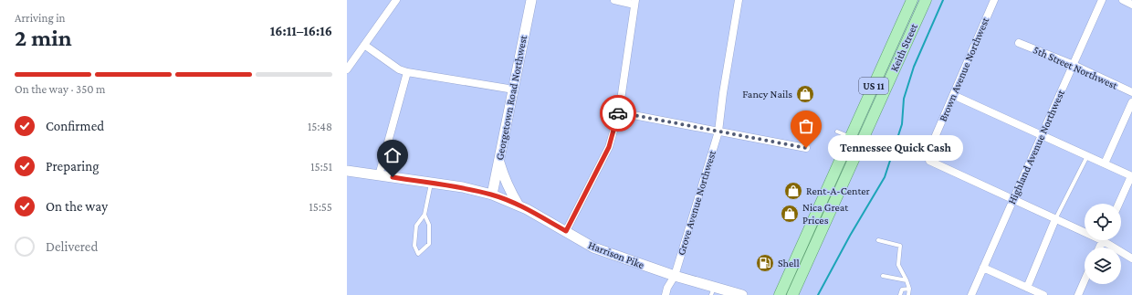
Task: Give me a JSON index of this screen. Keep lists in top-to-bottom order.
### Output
{
  "streets": {
    "main road": [
      "Keith Street",
      "US 11",
      "Georgetown Road Northwest",
      "Harrison Pike"
    ],
    "street": [
      "5th Street Northwest",
      "Brown Avenue Northwest",
      "Highland Avenue Northwest",
      "Grove Avenue Northwest"
    ]
  },
  "crossings": [
    ["5th Street Northwest", "Highland Avenue Northwest"],
    ["Brown Avenue Northwest", "Highland Avenue Northwest"],
    ["Georgetown Road Northwest", "Harrison Pike"],
    ["Grove Avenue Northwest", "Harrison Pike"]
  ],
  "places": {
    "shop": ["Fancy Nails", "Rent-A-Center", "Nica Great Prices"],
    "other": ["Tennessee Quick Cash"],
    "fuel station": ["Shell"]
  },
  "page": {
    "heading": ["2 min", "Arriving in", "16:11–16:16"],
    "bar": "On the way · 350 m",
    "list": [
      ["Confirmed", "15:48"],
      ["Preparing", "15:51"],
      ["On the way", "15:55"],
      "Delivered"
    ],
    "bubble": "Tennessee Quick Cash"
  }
}
